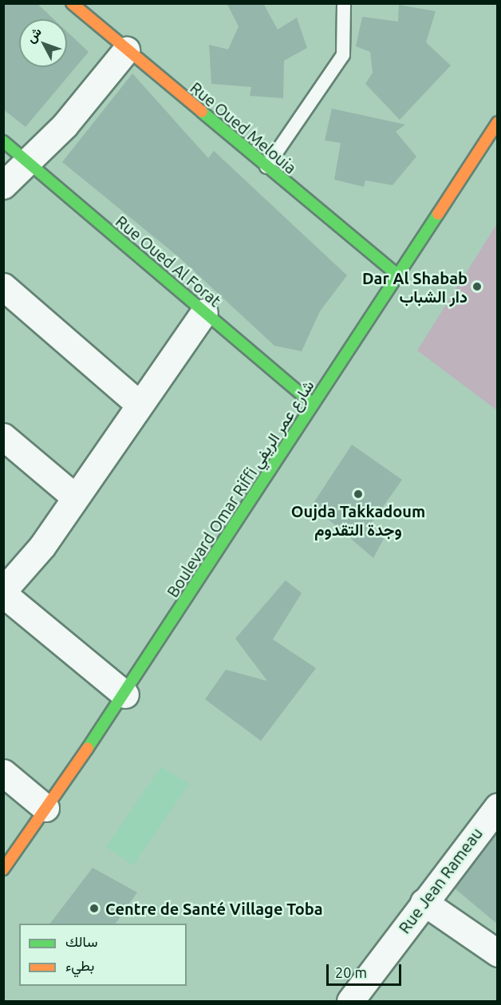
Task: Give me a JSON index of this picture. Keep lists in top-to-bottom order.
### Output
{
  "streets": {
    "street": [
      "Rue Oued Melouia",
      "Rue Oued Al Forat",
      "Boulevard Omar Riffi شارع عمر الريفي",
      "Rue Jean Rameau"
    ]
  },
  "crossings": [
    ["Rue Oued Melouia", "Boulevard Omar Riffi شارع عمر الريفي"],
    ["Rue Oued Al Forat", "Boulevard Omar Riffi شارع عمر الريفي"]
  ],
  "places": ["Dar Al Shabab دار الشباب", "Oujda Takkadoum وجدة التقدوم", "Centre de Santé Village Toba"],
  "legend": ["سالك", "بطيء"],
  "scale_bar": "20 m",
  "north": "top left"
}
